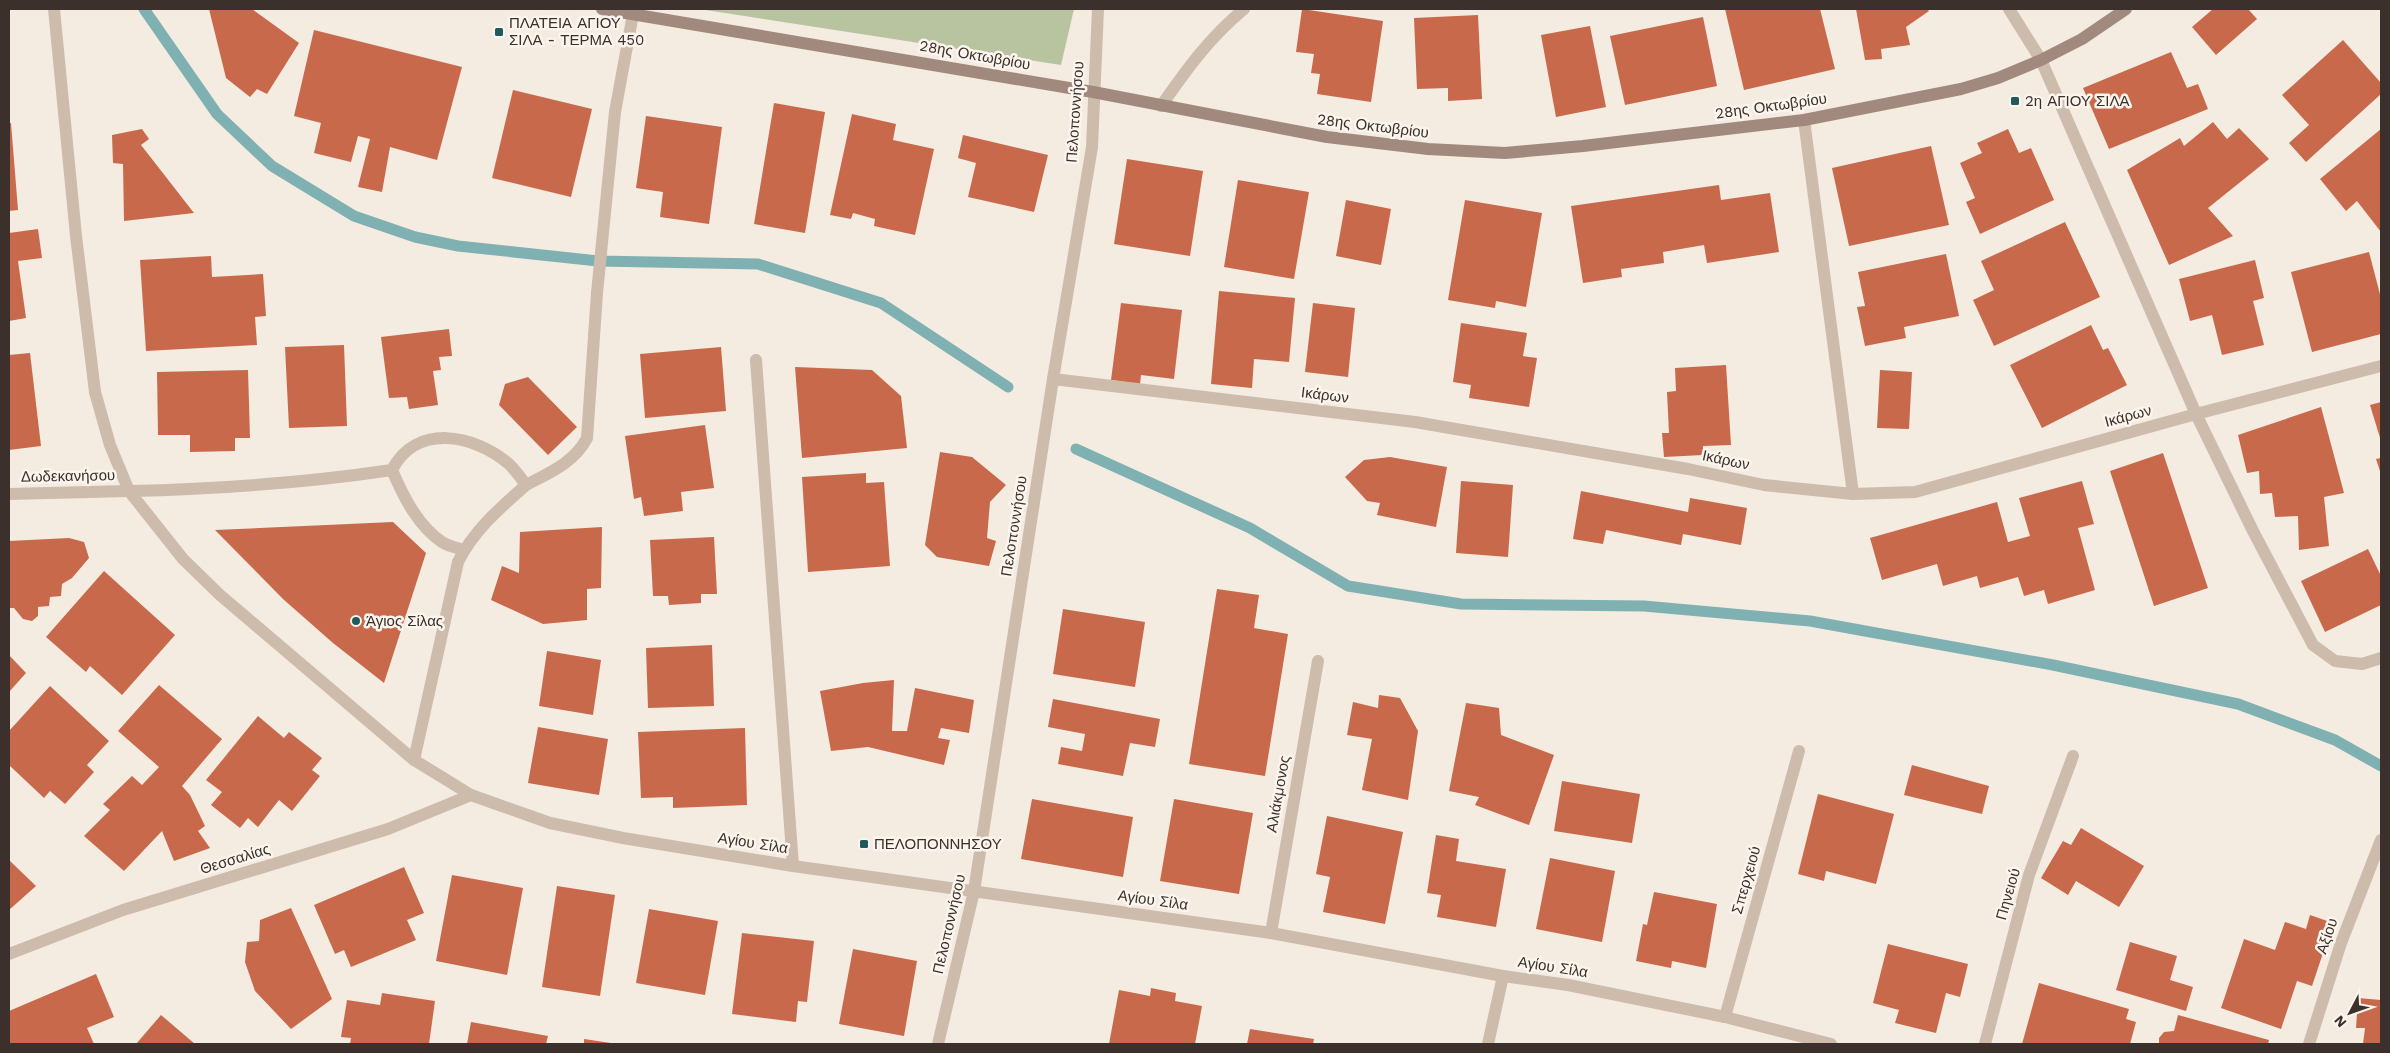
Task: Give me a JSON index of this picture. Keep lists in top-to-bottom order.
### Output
{
  "streets": {
    "main road": ["28ης Οκτωβρίου"],
    "street": [
      "Πελοποννήσου",
      "Ικάρων",
      "Δωδεκανήσου",
      "Αλιάκμονος",
      "Αγίου Σίλα",
      "Θεσσαλίας",
      "Σπερχειού",
      "Πηνειού",
      "Αξίου"
    ]
  },
  "crossings": [
    ["28ης Οκτωβρίου", "Πελοποννήσου"],
    ["Πελοποννήσου", "Ικάρων"],
    ["Πελοποννήσου", "Αγίου Σίλα"],
    ["Δωδεκανήσου", "Αγίου Σίλα"],
    ["Αλιάκμονος", "Αγίου Σίλα"],
    ["Αγίου Σίλα", "Θεσσαλίας"],
    ["Αγίου Σίλα", "Σπερχειού"]
  ],
  "places": {
    "transit": ["ΠΛΑΤΕΙΑ ΑΓΙΟΥ ΣΙΛΑ - ΤΕΡΜΑ 450", "2η ΑΓΙΟΥ ΣΙΛΑ", "ΠΕΛΟΠΟΝΝΗΣΟΥ"],
    "other": ["Άγιος Σίλας"]
  },
  "north": "bottom left"
}
